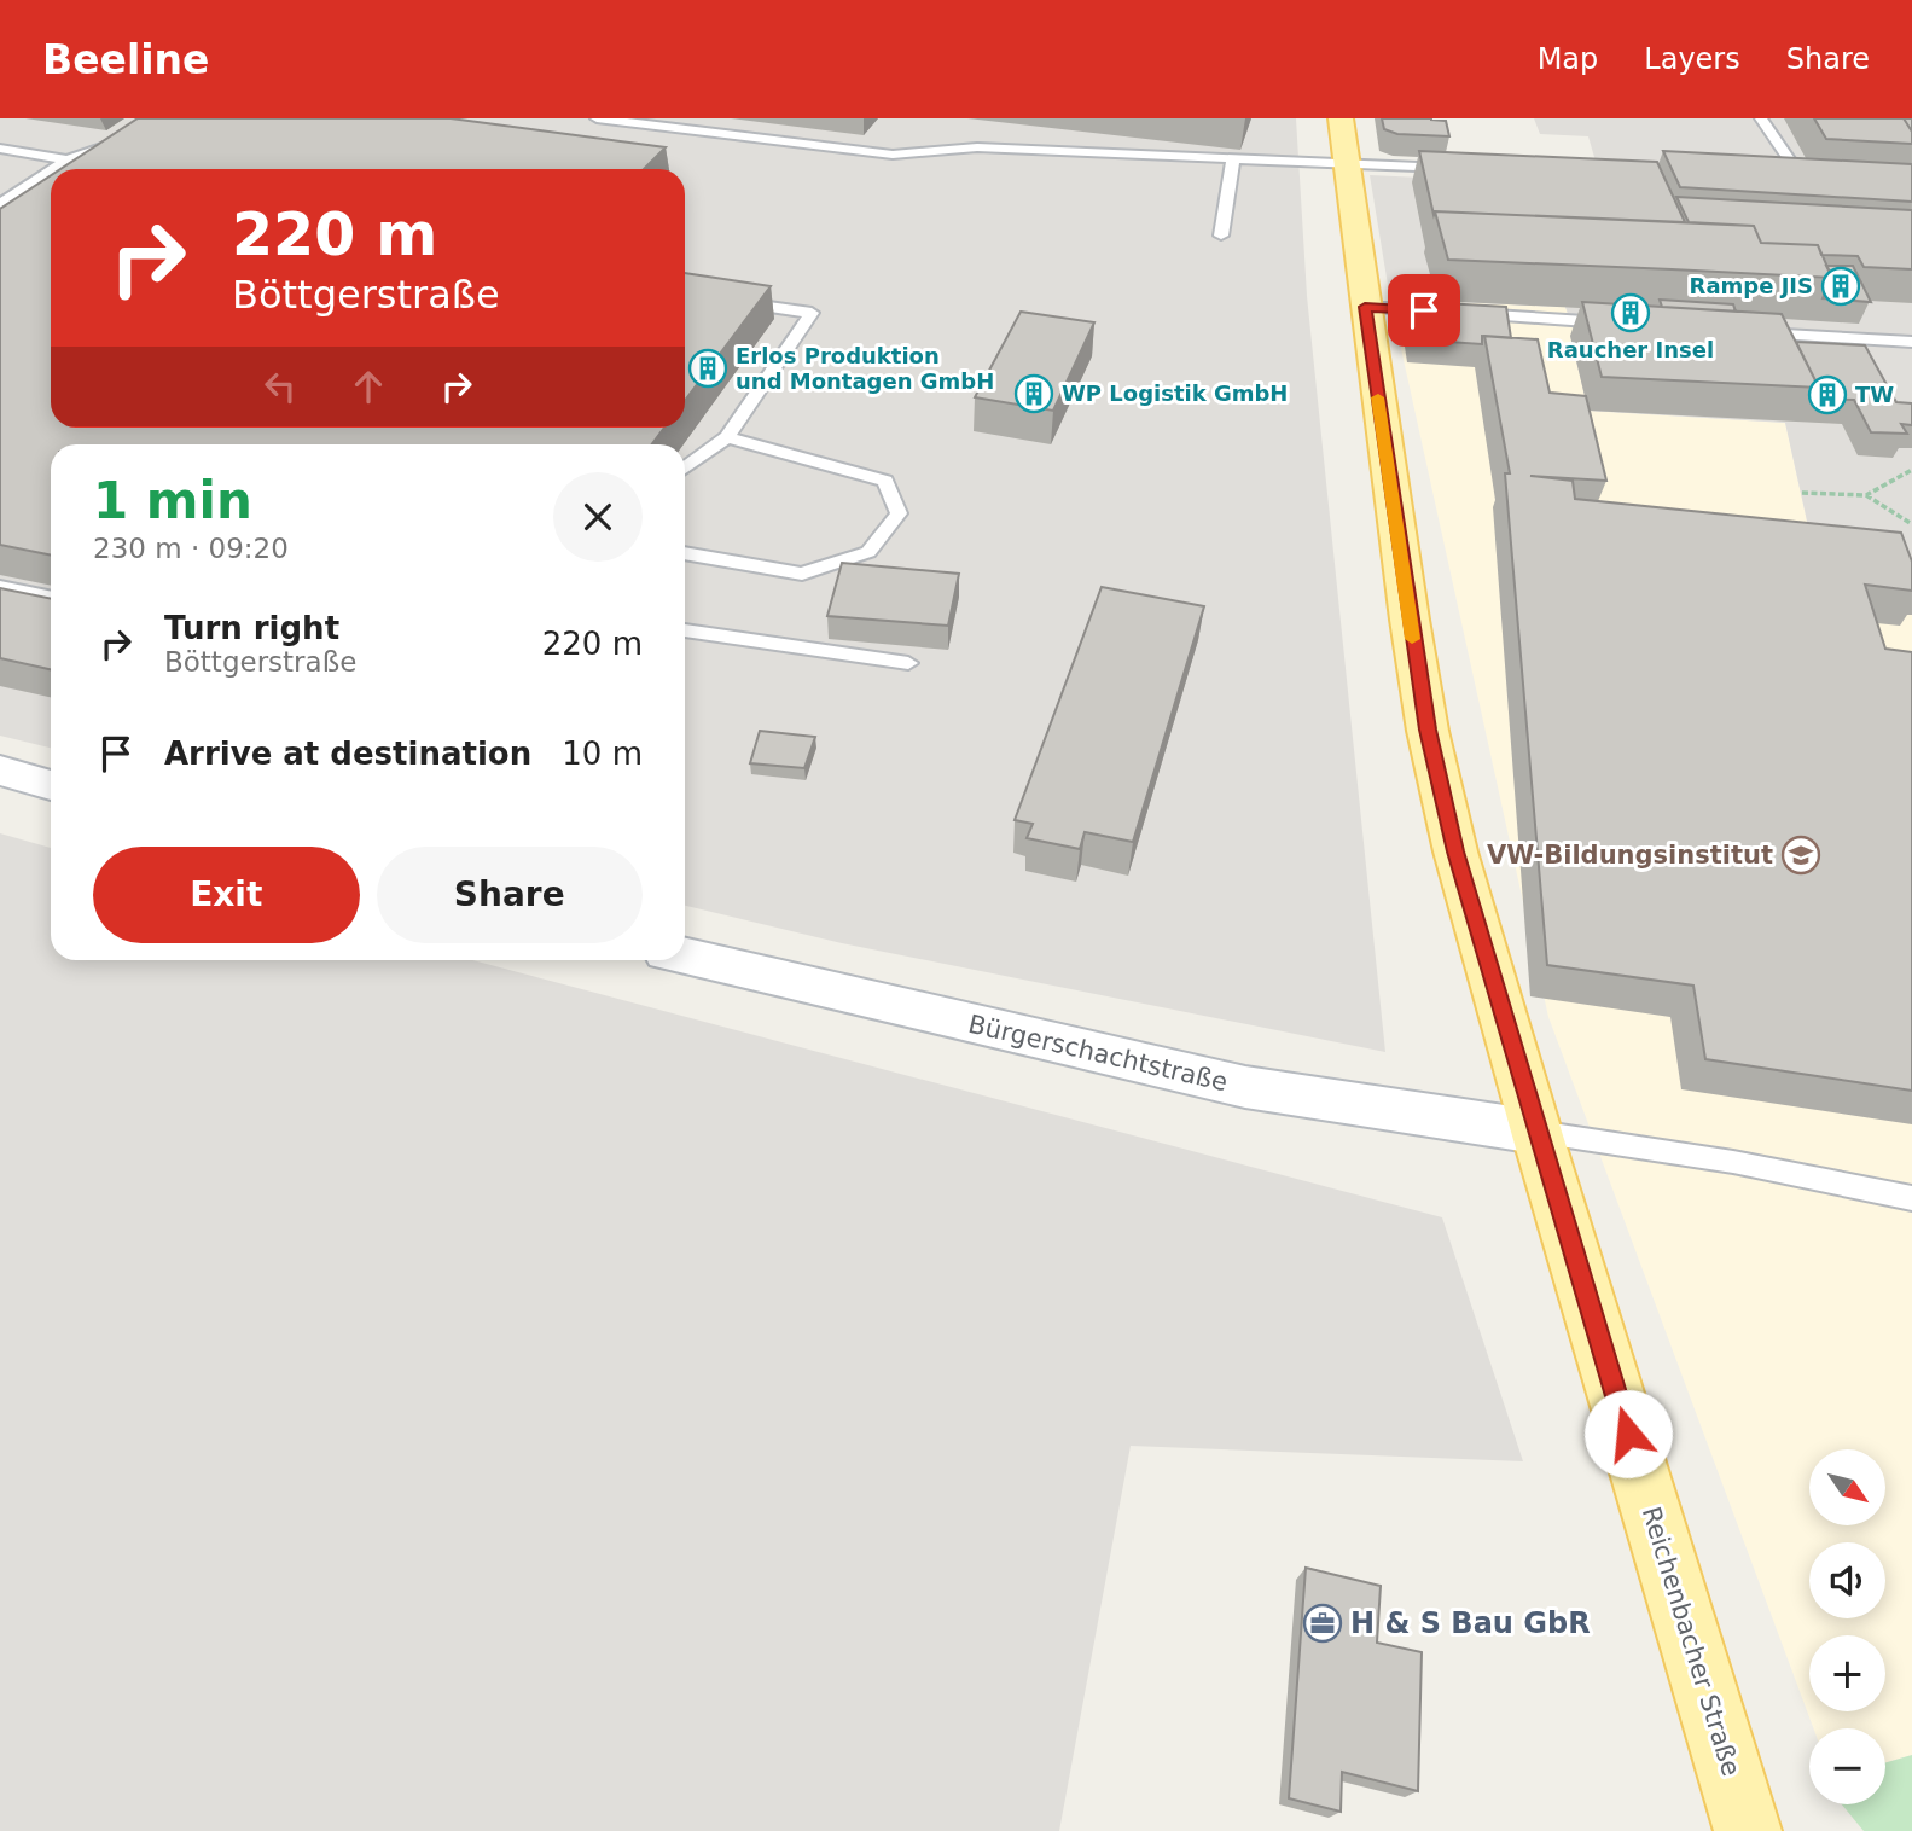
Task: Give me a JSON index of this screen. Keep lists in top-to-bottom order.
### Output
{
  "streets": {
    "main road": ["Bürgerschachtstraße", "Reichenbacher Straße"]
  },
  "crossings": [
    ["Bürgerschachtstraße", "Reichenbacher Straße"]
  ],
  "places": {
    "building": [
      "Rampe JIS",
      "Raucher Insel",
      "Erlos Produktion und Montagen GmbH",
      "WP Logistik GmbH",
      "TW"
    ],
    "school or university": ["VW-Bildungsinstitut"],
    "office": ["H & S Bau GbR"]
  },
  "north": "bottom right",
  "page": {
    "header": "Beeline",
    "nav": ["Map", "Layers", "Share"],
    "turn": ["220 m", "Böttgerstraße"],
    "heading": ["1 min", "230 m · 09:20"],
    "list": [
      {
        "name": "Turn right",
        "note": "Böttgerstraße",
        "value": "220 m"
      },
      {
        "name": "Arrive at destination",
        "value": "10 m"
      }
    ],
    "buttons": ["Exit", "Share"],
    "map_buttons": ["+", "−"]
  }
}
